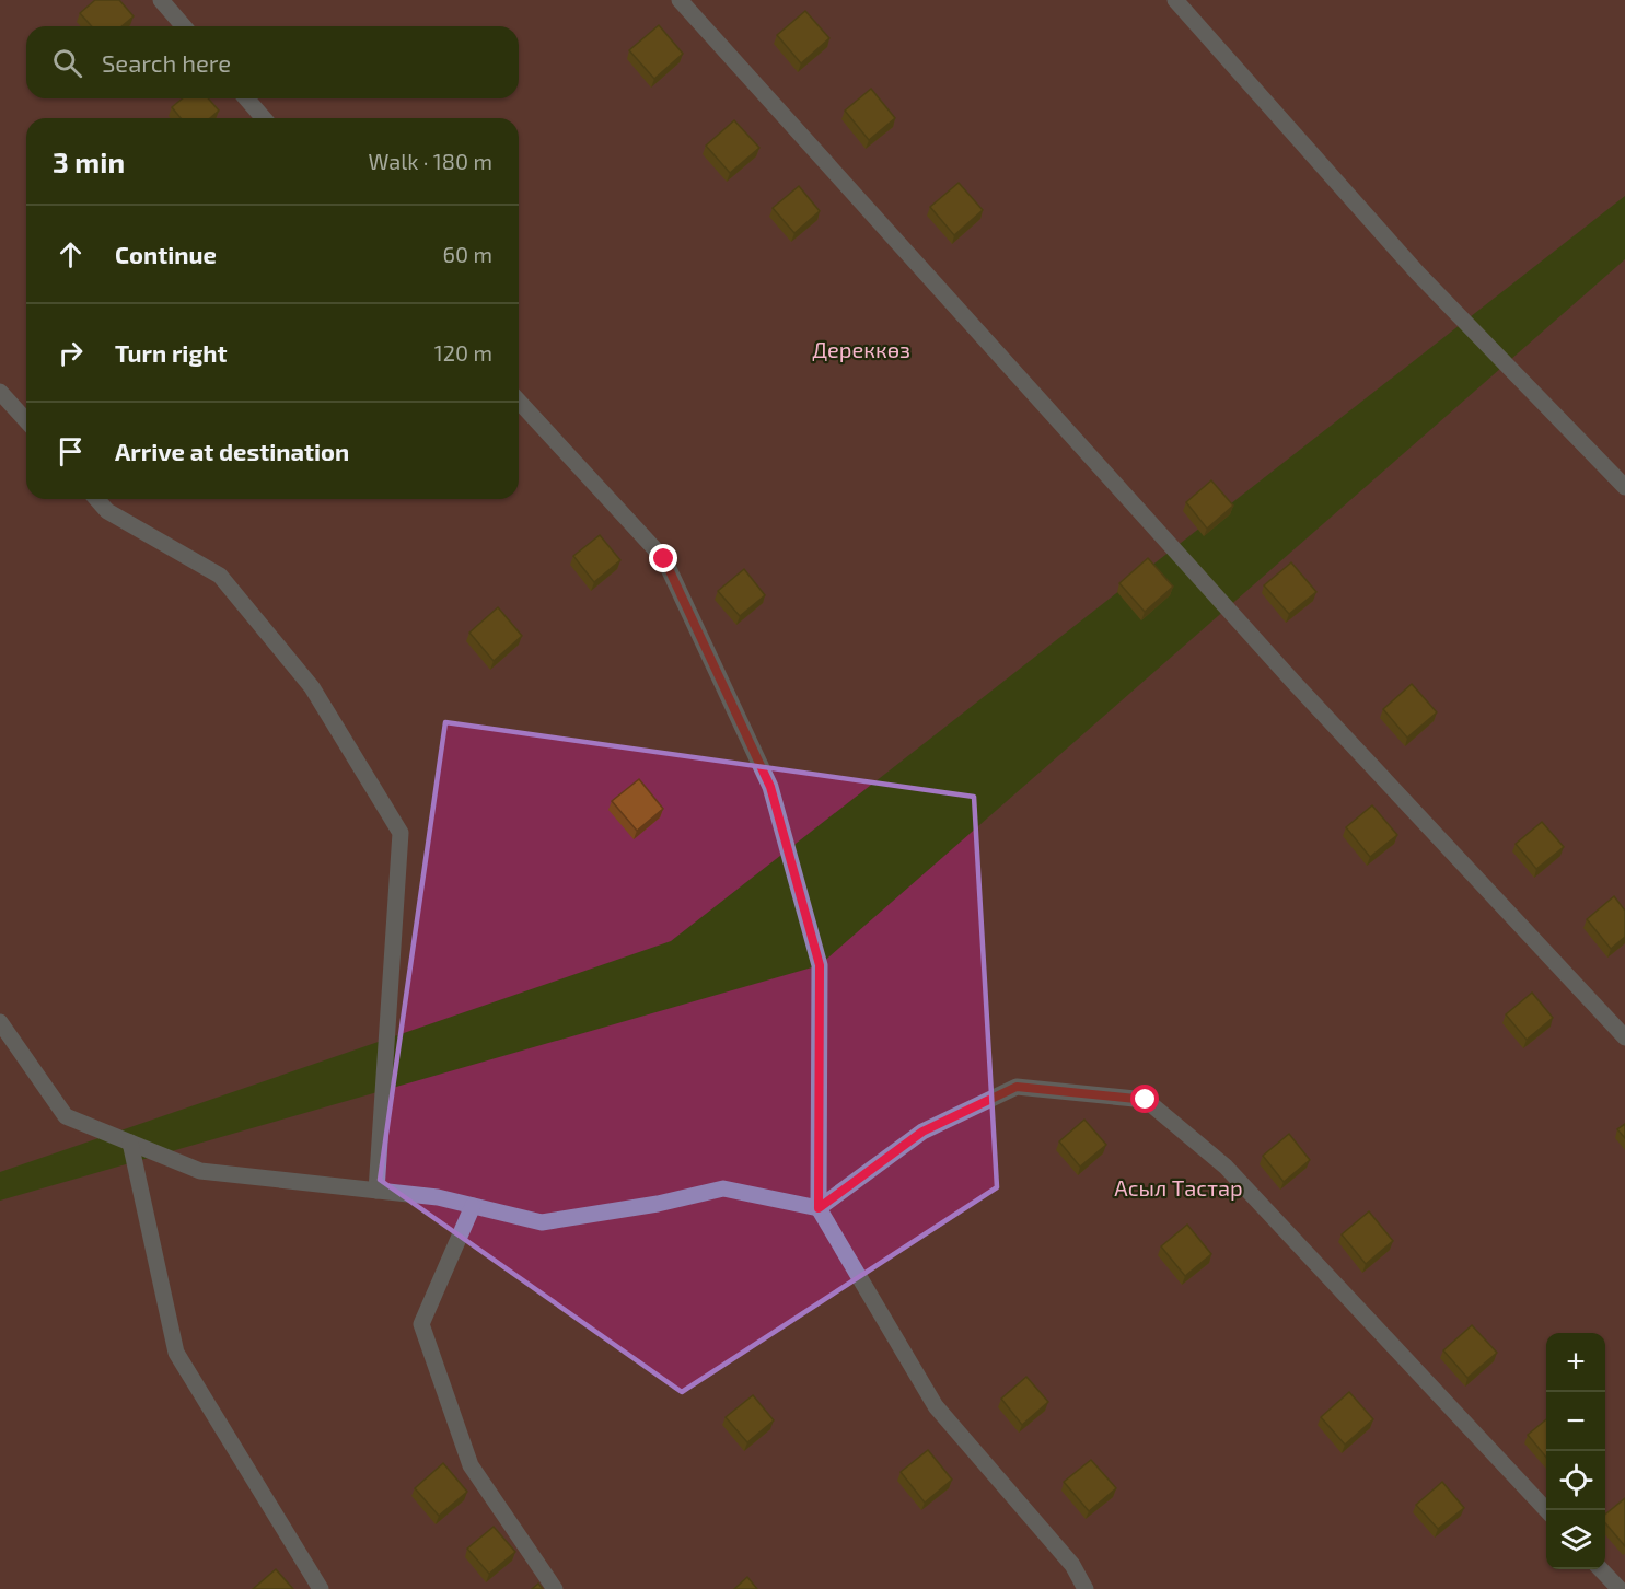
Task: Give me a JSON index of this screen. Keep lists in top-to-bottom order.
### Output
{
  "parks": ["Дереккөз", "Асыл Тастар"],
  "page": {
    "search": "Search here",
    "heading": ["3 min", "Walk · 180 m"],
    "list": [
      ["Continue", "60 m"],
      ["Turn right", "120 m"],
      "Arrive at destination"
    ],
    "map_buttons": ["+", "−"]
  }
}
